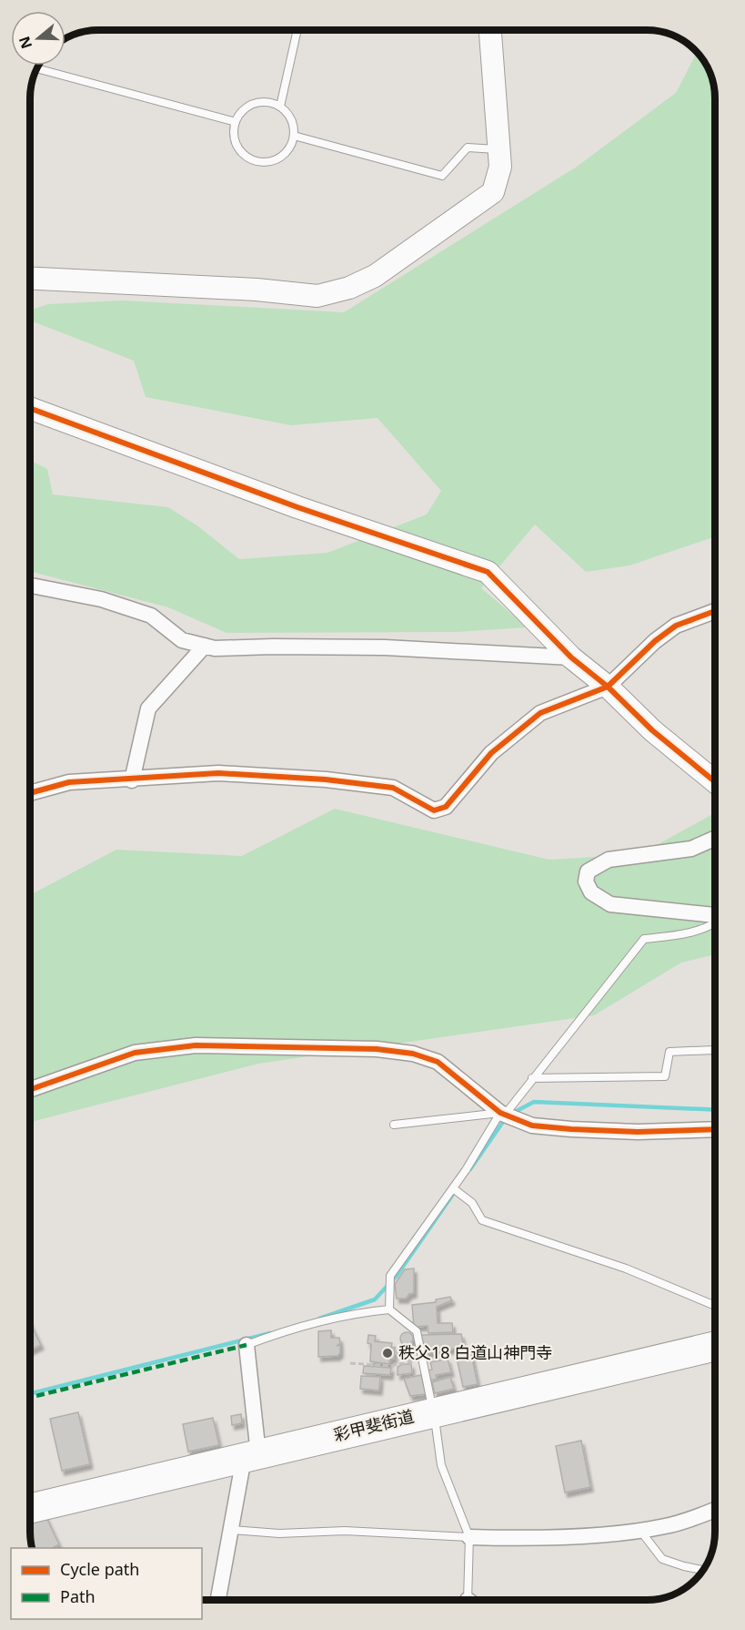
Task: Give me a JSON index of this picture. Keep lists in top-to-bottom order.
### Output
{
  "streets": {
    "highway": ["彩甲斐街道"]
  },
  "places": ["秩父18 白道山神門寺"],
  "legend": ["Cycle path", "Path"],
  "north": "left"
}
